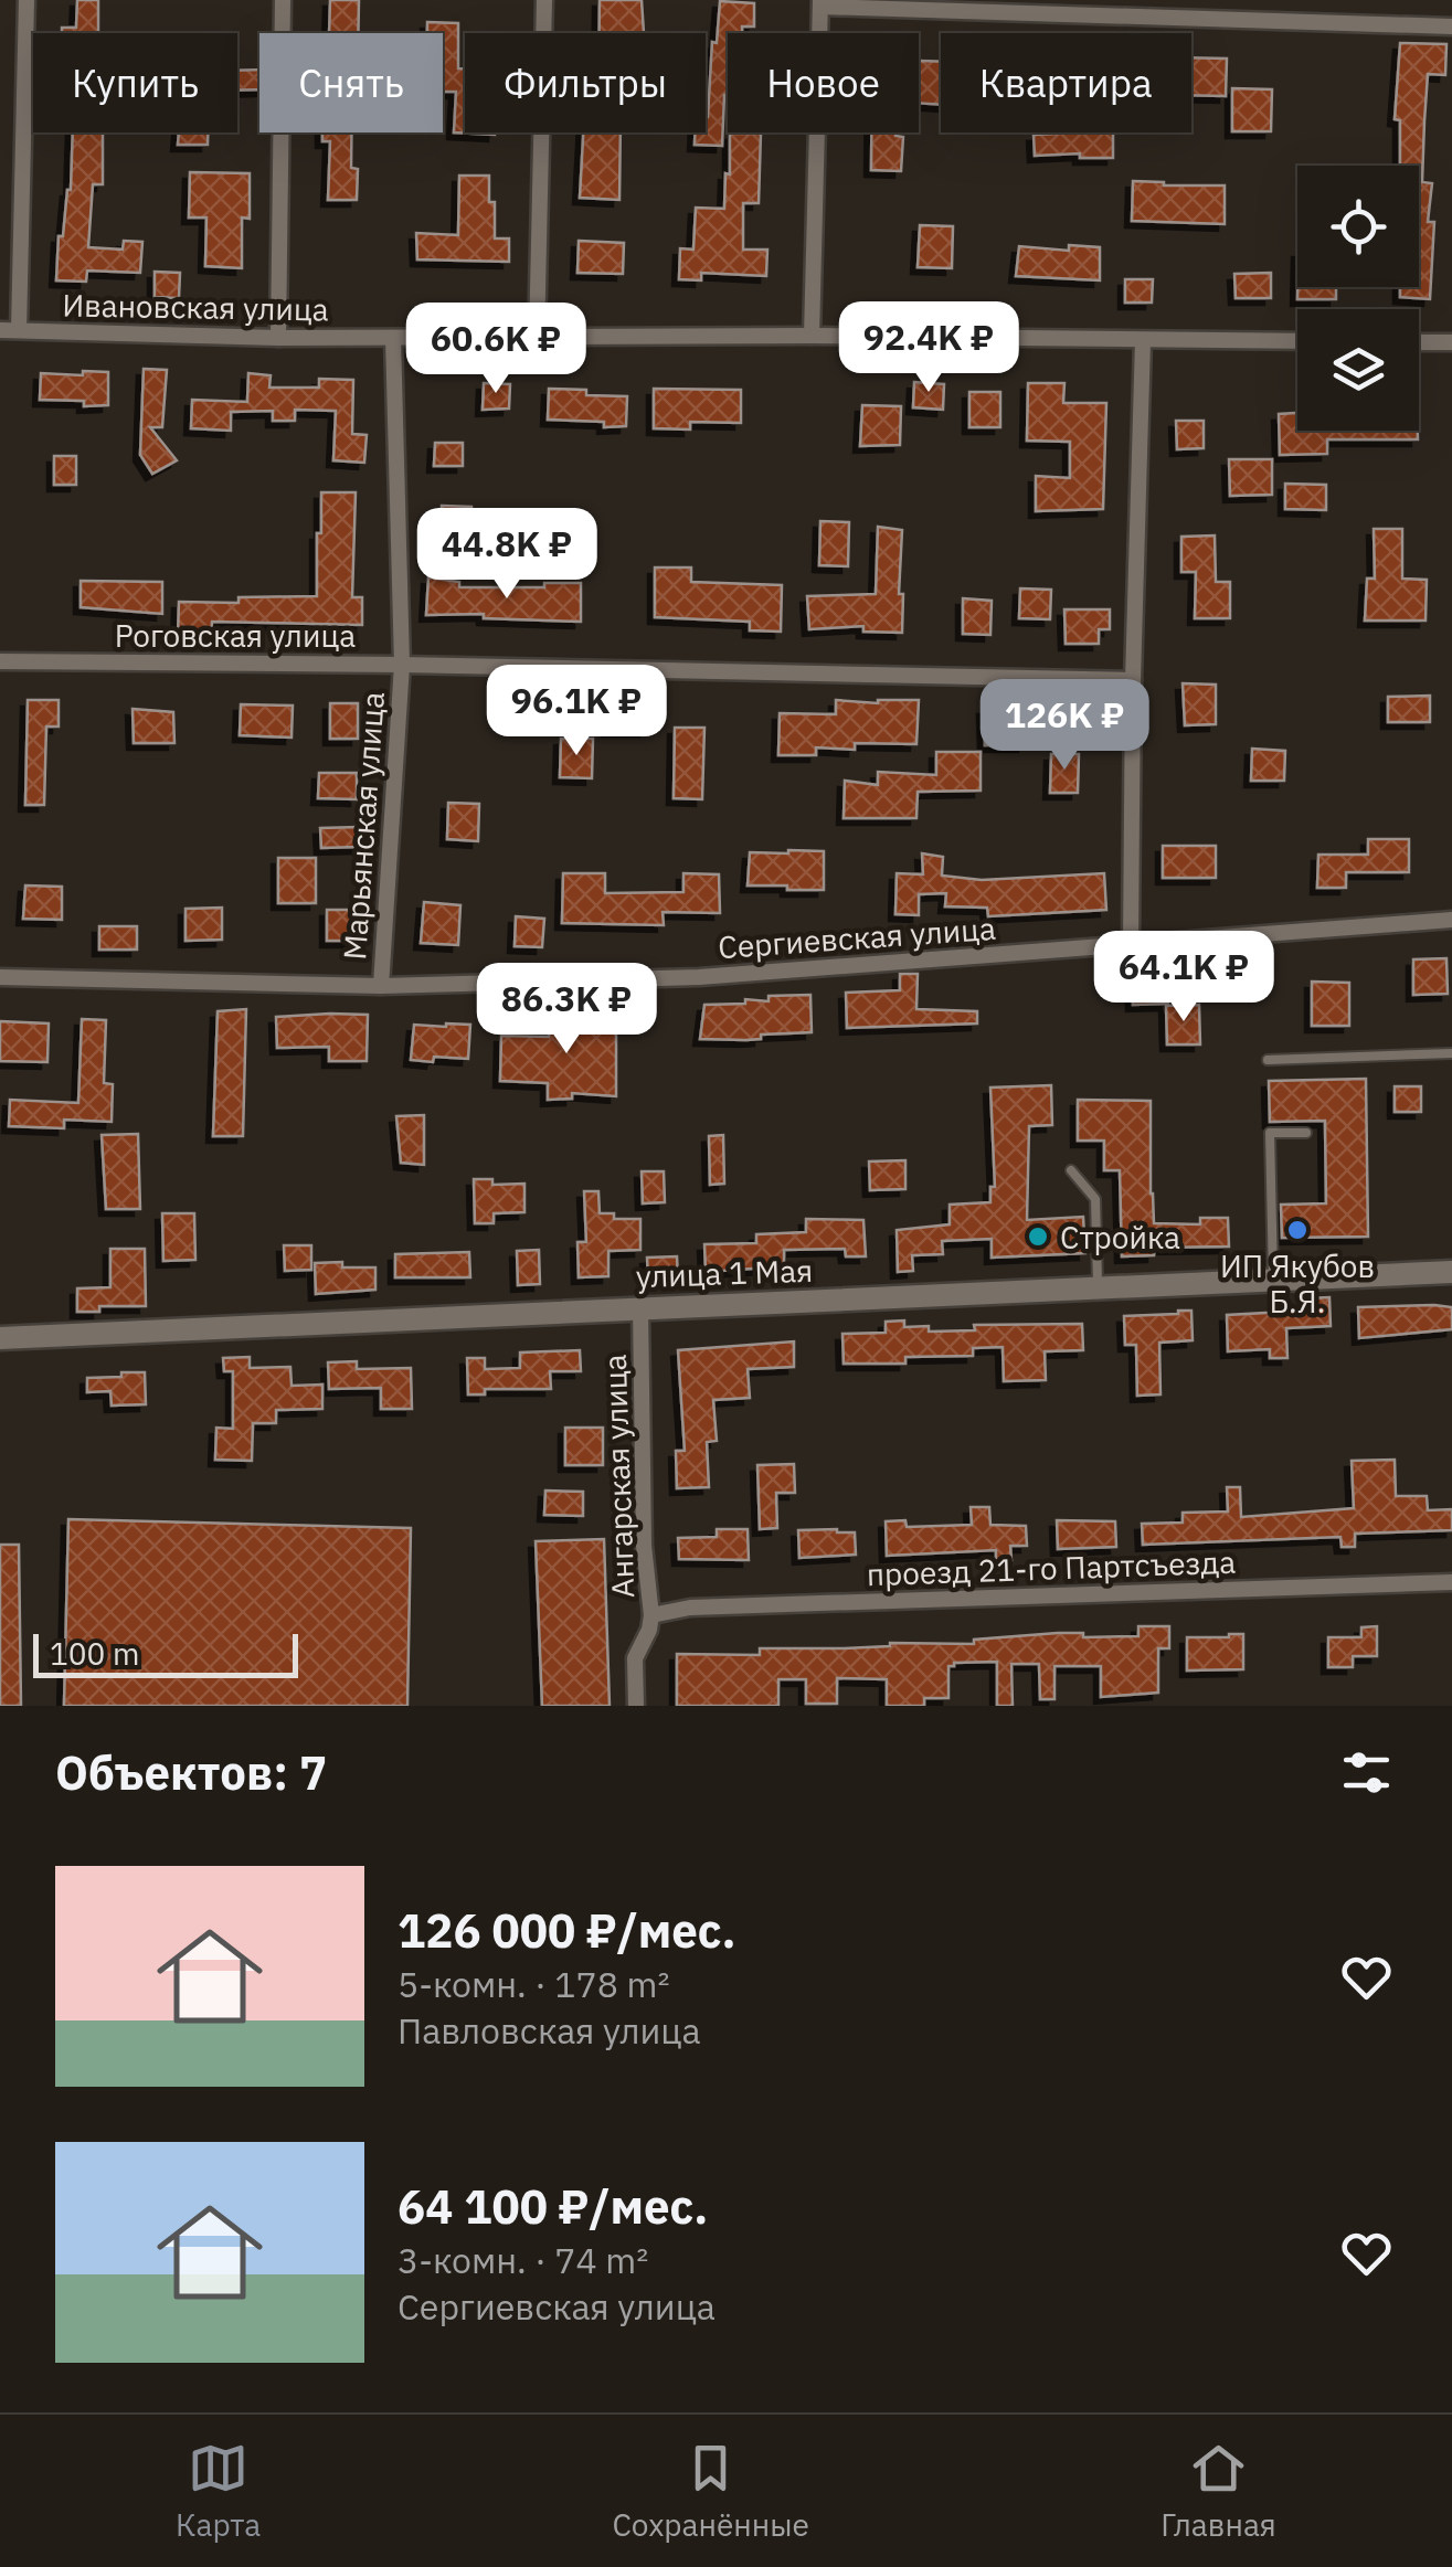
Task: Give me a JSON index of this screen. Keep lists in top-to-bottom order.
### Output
{
  "streets": {
    "street": [
      "Ивановская улица",
      "Роговская улица",
      "Марьянская улица",
      "Сергиевская улица",
      "улица 1 Мая",
      "Ангарская улица",
      "проезд 21-го Партсъезда"
    ]
  },
  "crossings": [
    ["Ивановская улица", "Марьянская улица"],
    ["Роговская улица", "Марьянская улица"],
    ["Марьянская улица", "Сергиевская улица"],
    ["улица 1 Мая", "Ангарская улица"],
    ["Ангарская улица", "проезд 21-го Партсъезда"]
  ],
  "places": ["ИП Якубов Б.Я.", "Стройка"],
  "scale_bar": "100 m",
  "page": {
    "chip": [
      "Купить",
      "Снять",
      "Фильтры",
      "Новое",
      "Квартира"
    ],
    "price": [
      "92.4K ₽",
      "60.6K ₽",
      "44.8K ₽",
      "96.1K ₽",
      "126K ₽",
      "64.1K ₽",
      "86.3K ₽"
    ],
    "scale": "100 m",
    "heading": "Объектов: 7",
    "list": [
      {
        "name": "126 000 ₽/мес.",
        "note": "5-комн. · 178 m² · Павловская улица"
      },
      {
        "name": "64 100 ₽/мес.",
        "note": "3-комн. · 74 m² · Сергиевская улица"
      }
    ],
    "tabs": ["Карта", "Сохранённые", "Главная"]
  }
}
